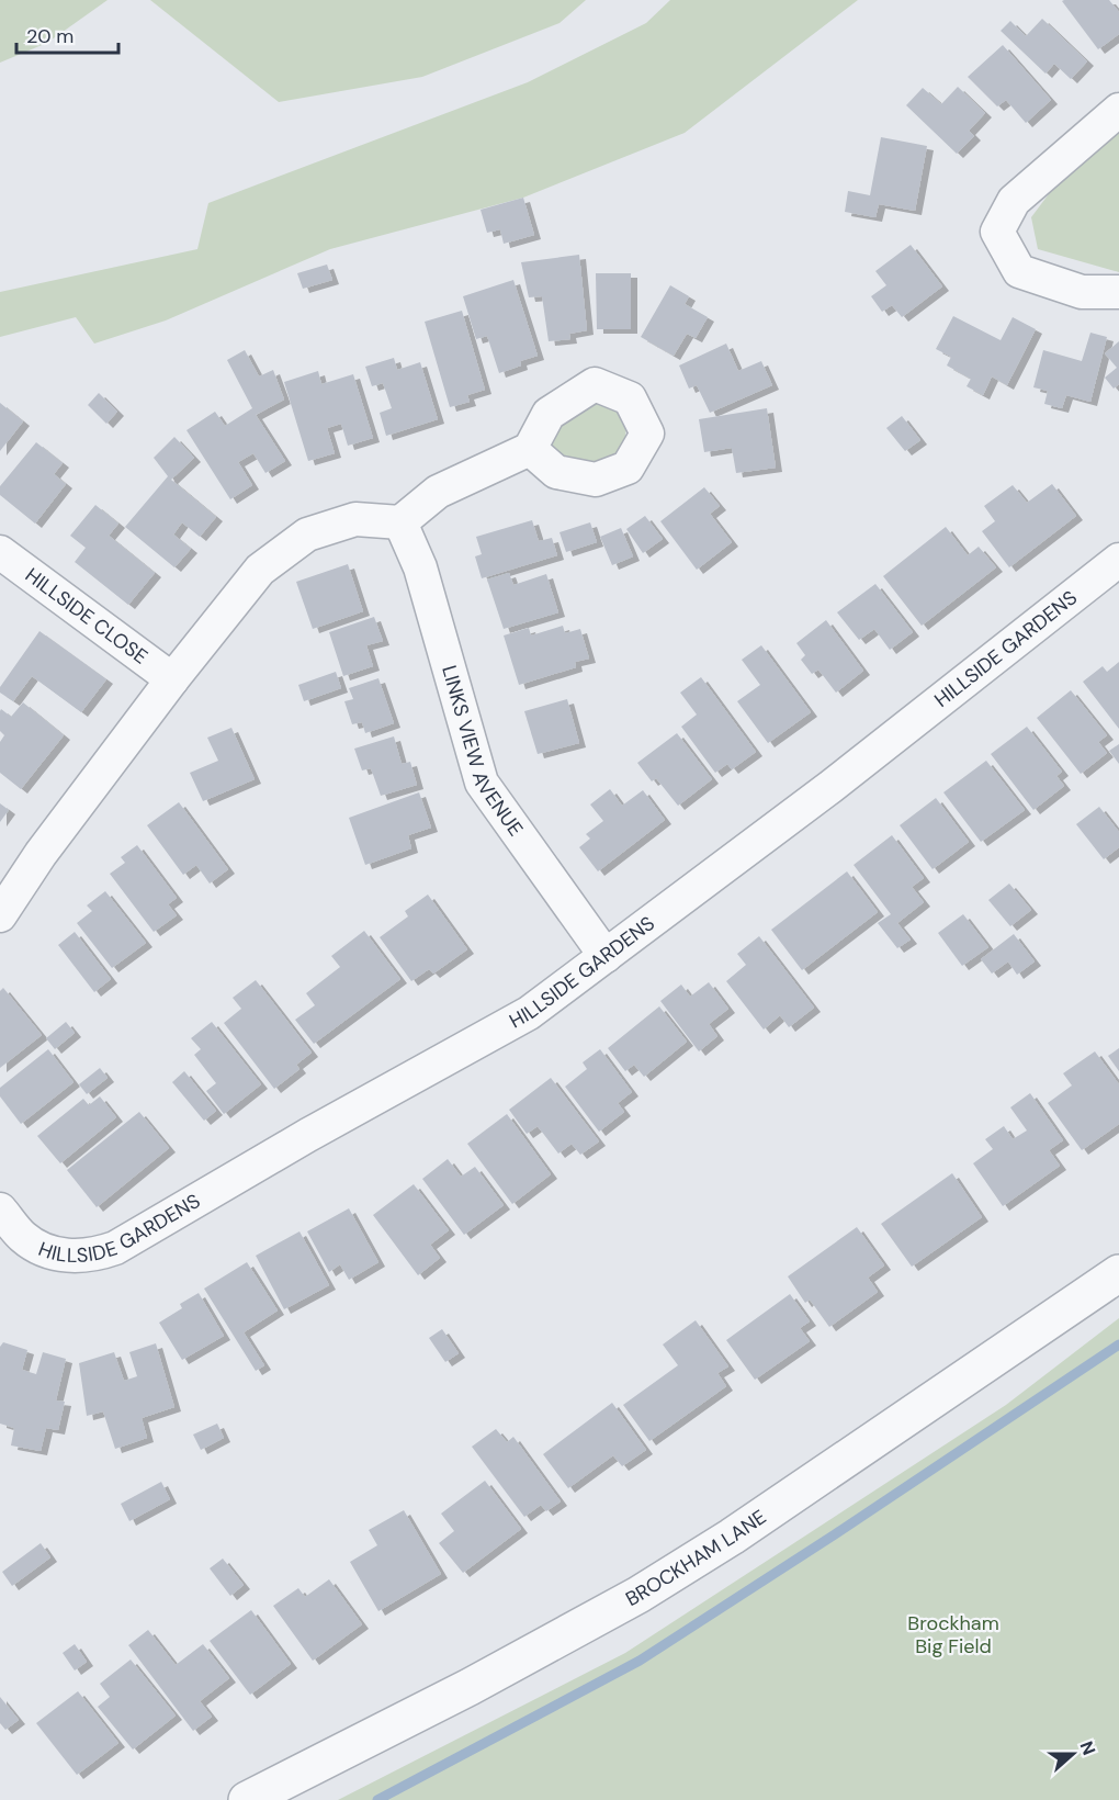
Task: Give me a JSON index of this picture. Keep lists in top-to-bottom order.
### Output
{
  "streets": {
    "street": [
      "HILLSIDE CLOSE",
      "HILLSIDE GARDENS",
      "LINKS VIEW AVENUE",
      "BROCKHAM LANE"
    ]
  },
  "crossings": [
    ["HILLSIDE GARDENS", "LINKS VIEW AVENUE"]
  ],
  "parks": ["Brockham Big Field"],
  "scale_bar": "20 m",
  "north": "right"
}
